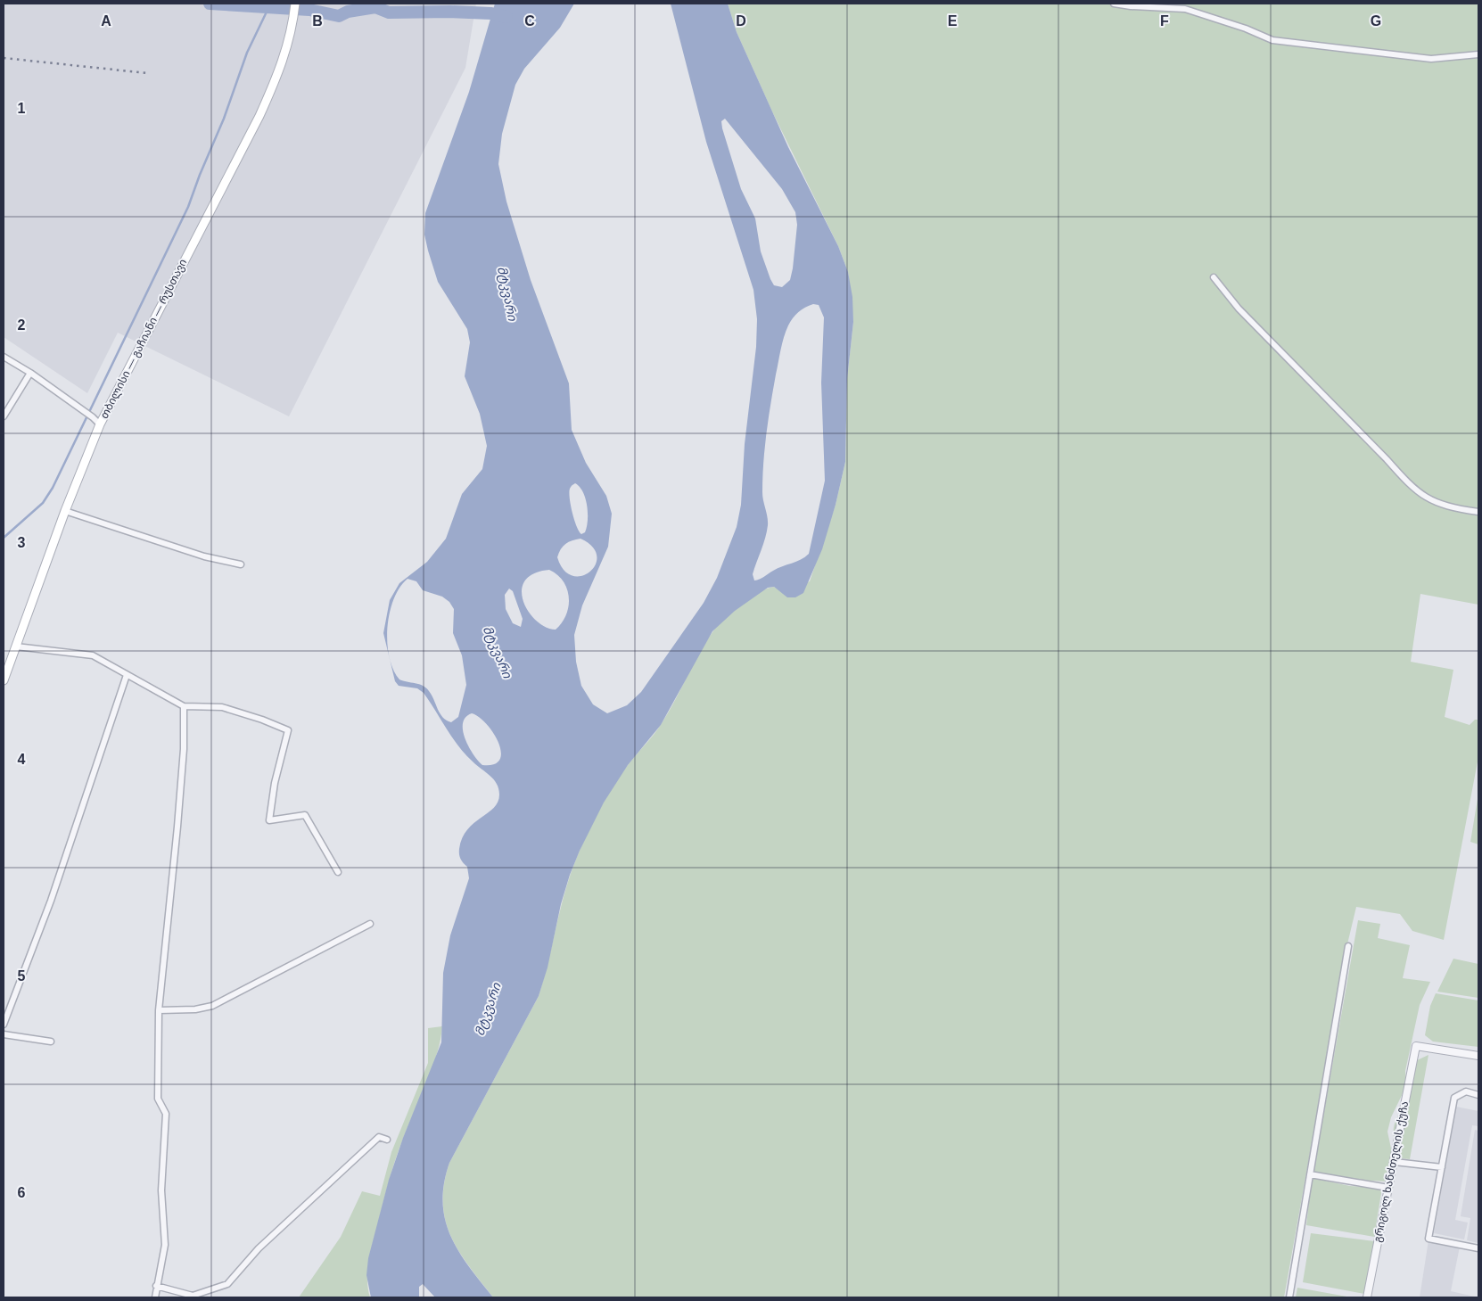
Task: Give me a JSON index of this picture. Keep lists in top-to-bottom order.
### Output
{
  "streets": {
    "main road": ["თბილისი — გაჩიანი — რუსთავი"],
    "street": ["გრიგოლ ხანძთელის ქუჩა"]
  },
  "water": ["მტკვარი"],
  "grid": {
    "columns": [
      "A",
      "B",
      "C",
      "D",
      "E",
      "F",
      "G"
    ],
    "rows": [
      "1",
      "2",
      "3",
      "4",
      "5",
      "6"
    ]
  }
}
